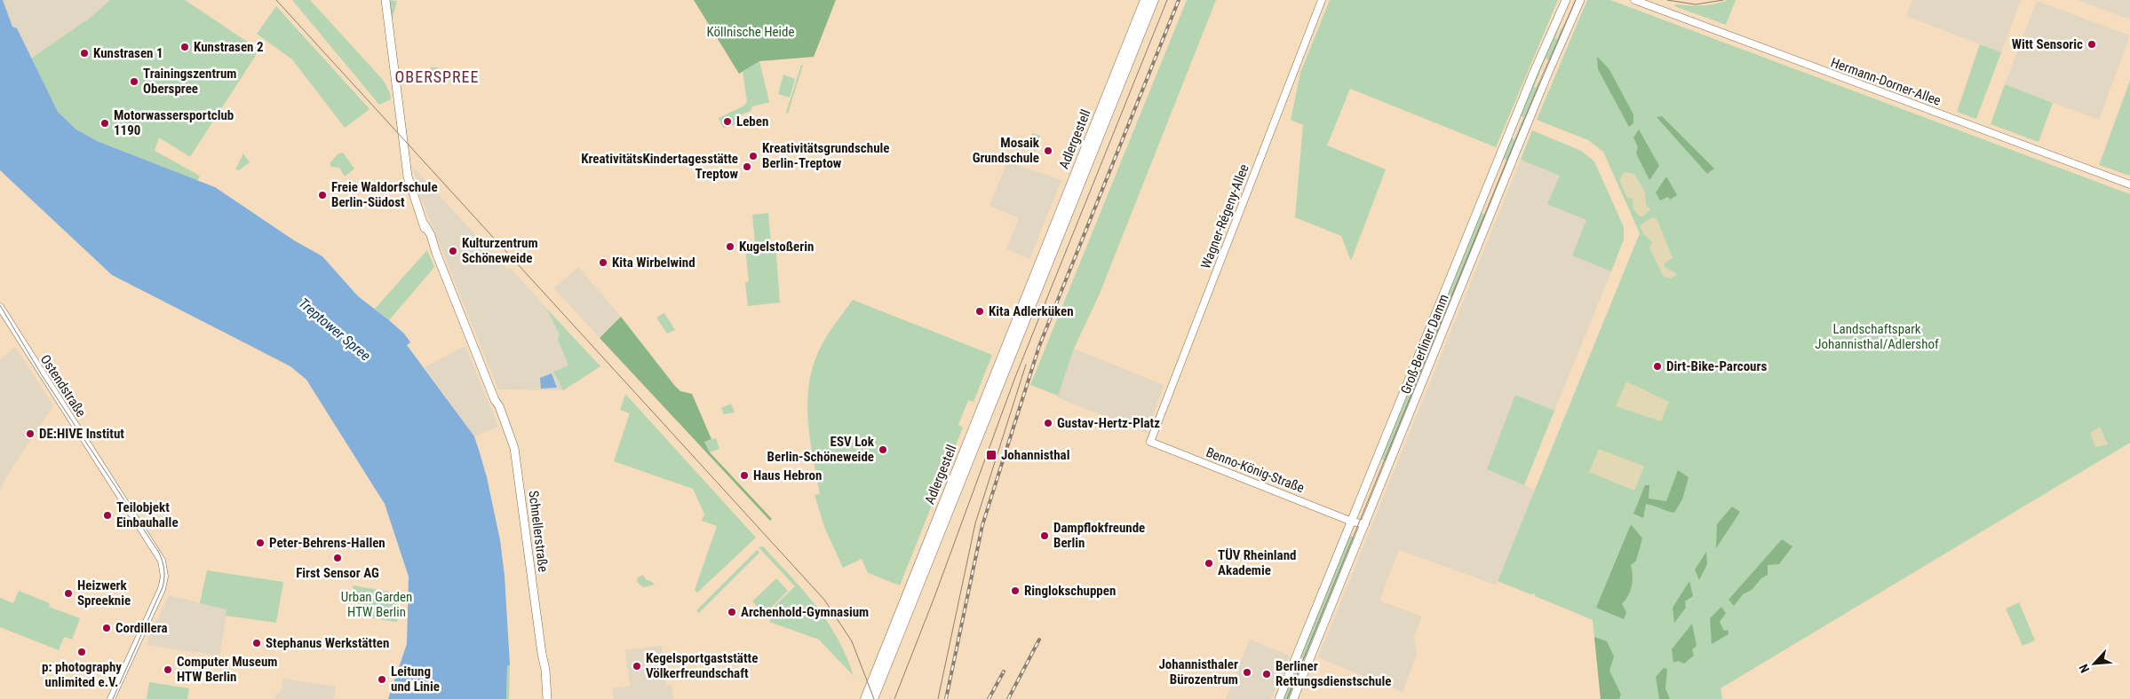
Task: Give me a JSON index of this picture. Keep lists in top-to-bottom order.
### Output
{
  "streets": {
    "main road": ["Adlergestell", "Groß-Berliner Damm", "Schnellerstraße"],
    "street": [
      "Hermann-Dorner-Allee",
      "Wagner-Régeny-Allee",
      "Ostendstraße",
      "Benno-König-Straße"
    ]
  },
  "crossings": [
    ["Wagner-Régeny-Allee", "Benno-König-Straße"],
    ["Groß-Berliner Damm", "Benno-König-Straße"]
  ],
  "districts": ["OBERSPREE"],
  "water": ["Treptower Spree"],
  "parks": ["Köllnische Heide", "Landschaftspark Johannisthal/Adlershof", "Urban Garden HTW Berlin"],
  "places": {
    "other": [
      "Witt Sensoric",
      "Kunstrasen 2",
      "Kunstrasen 1",
      "Trainingszentrum Oberspree",
      "Leben",
      "Motorwassersportclub 1190",
      "Mosaik Grundschule",
      "Kreativitätsgrundschule Berlin-Treptow",
      "KreativitätsKindertagesstätte Treptow",
      "Freie Waldorfschule Berlin-Südost",
      "Kugelstoßerin",
      "Kulturzentrum Schöneweide",
      "Kita Wirbelwind",
      "Kita Adlerküken",
      "Dirt-Bike-Parcours",
      "Gustav-Hertz-Platz",
      "DE:HIVE Institut",
      "ESV Lok Berlin-Schöneweide",
      "Haus Hebron",
      "Teilobjekt Einbauhalle",
      "Dampflokfreunde Berlin",
      "Peter-Behrens-Hallen",
      "First Sensor AG",
      "TÜV Rheinland Akademie",
      "Ringlokschuppen",
      "Heizwerk Spreeknie",
      "Archenhold-Gymnasium",
      "Cordillera",
      "Stephanus Werkstätten",
      "p: photography unlimited e.V.",
      "Kegelsportgaststätte Völkerfreundschaft",
      "Computer Museum HTW Berlin",
      "Johannisthaler Bürozentrum",
      "Berliner Rettungsdienstschule",
      "Leitung und Linie"
    ],
    "transit": ["Johannisthal"]
  },
  "north": "bottom left"
}
